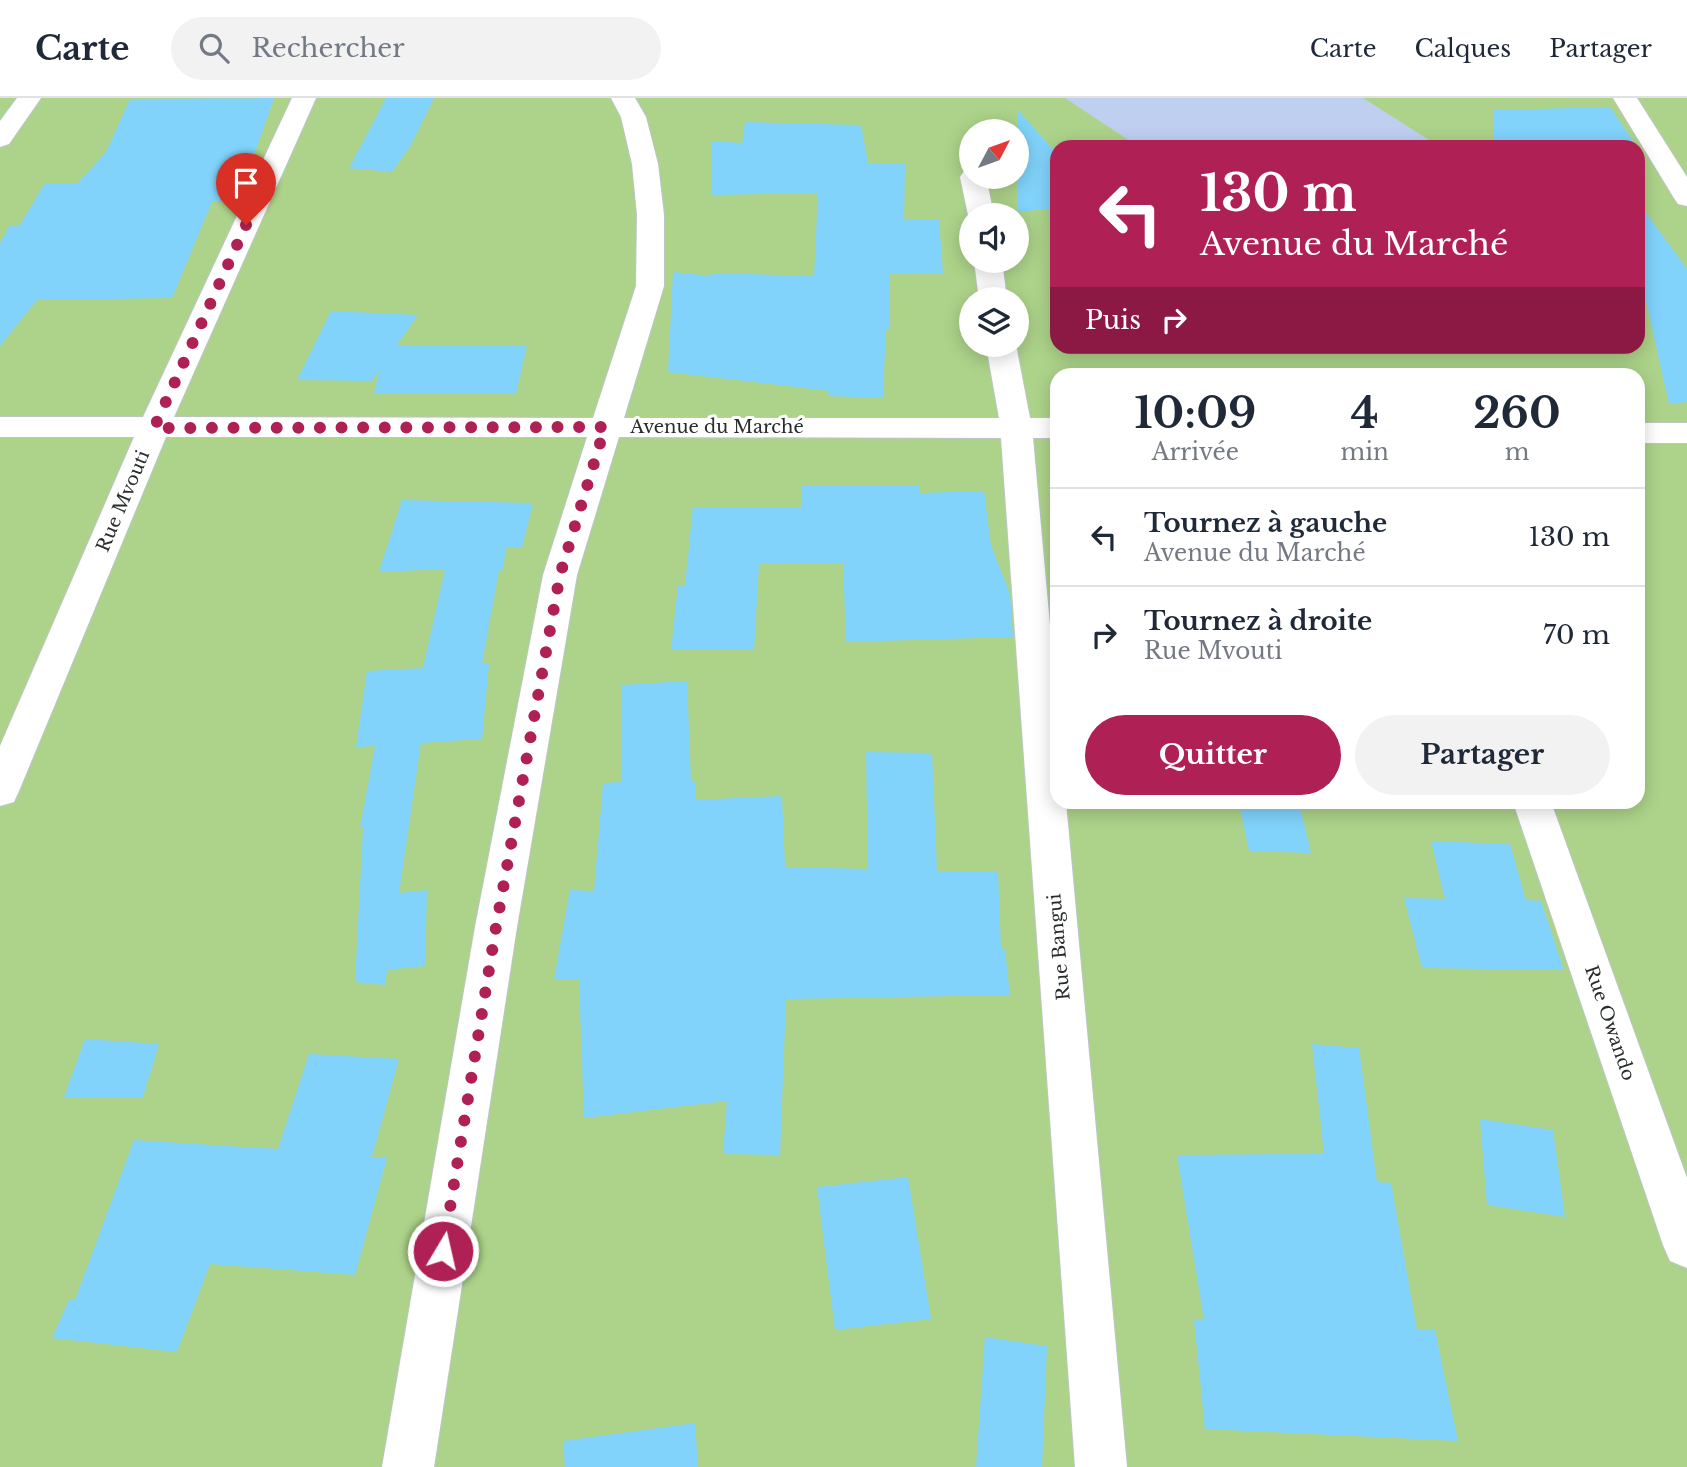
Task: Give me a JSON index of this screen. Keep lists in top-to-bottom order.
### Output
{
  "streets": {
    "street": [
      "Avenue du Marché",
      "Rue Mvouti",
      "Rue Bangui",
      "Rue Owando"
    ]
  },
  "crossings": [
    ["Avenue du Marché", "Rue Mvouti"],
    ["Avenue du Marché", "Rue Bangui"]
  ],
  "north": "top right",
  "page": {
    "header": "Carte",
    "search": "Rechercher",
    "nav": ["Carte", "Calques", "Partager"],
    "turn": ["130 m", "Avenue du Marché"],
    "then": "Puis",
    "eta": [
      "10:09",
      "Arrivée",
      "4",
      "min",
      "260",
      "m"
    ],
    "list": [
      {
        "name": "Tournez à gauche",
        "note": "Avenue du Marché",
        "value": "130 m"
      },
      {
        "name": "Tournez à droite",
        "note": "Rue Mvouti",
        "value": "70 m"
      }
    ],
    "buttons": ["Quitter", "Partager"]
  }
}
